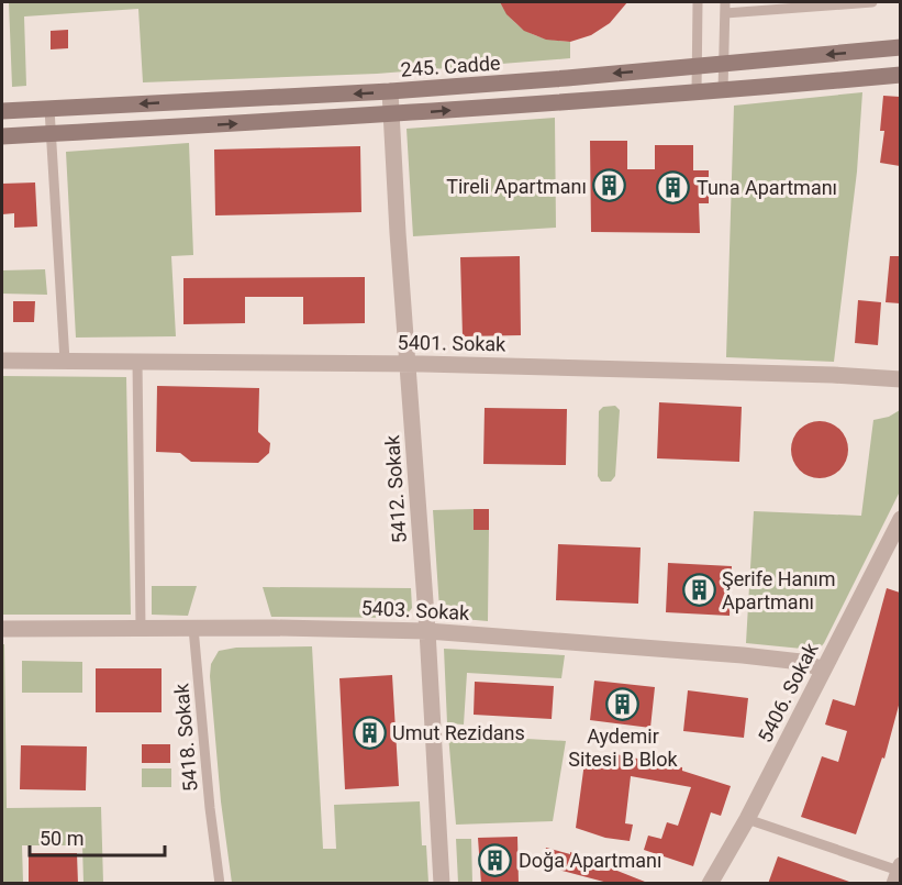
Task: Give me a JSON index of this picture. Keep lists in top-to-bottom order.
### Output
{
  "streets": {
    "street": [
      "245. Cadde",
      "5401. Sokak",
      "5412. Sokak",
      "5403. Sokak",
      "5406. Sokak"
    ],
    "lane": ["5418. Sokak"]
  },
  "crossings": [
    ["245. Cadde", "5412. Sokak"],
    ["5401. Sokak", "5412. Sokak"],
    ["5412. Sokak", "5403. Sokak"],
    ["5403. Sokak", "5406. Sokak"],
    ["5403. Sokak", "5418. Sokak"]
  ],
  "places": {
    "building": [
      "Tireli Apartmanı",
      "Tuna Apartmanı",
      "Şerife Hanım Apartmanı",
      "Aydemir Sitesi B Blok",
      "Umut Rezidans",
      "Doğa Apartmanı"
    ]
  },
  "scale_bar": "50 m"
}
